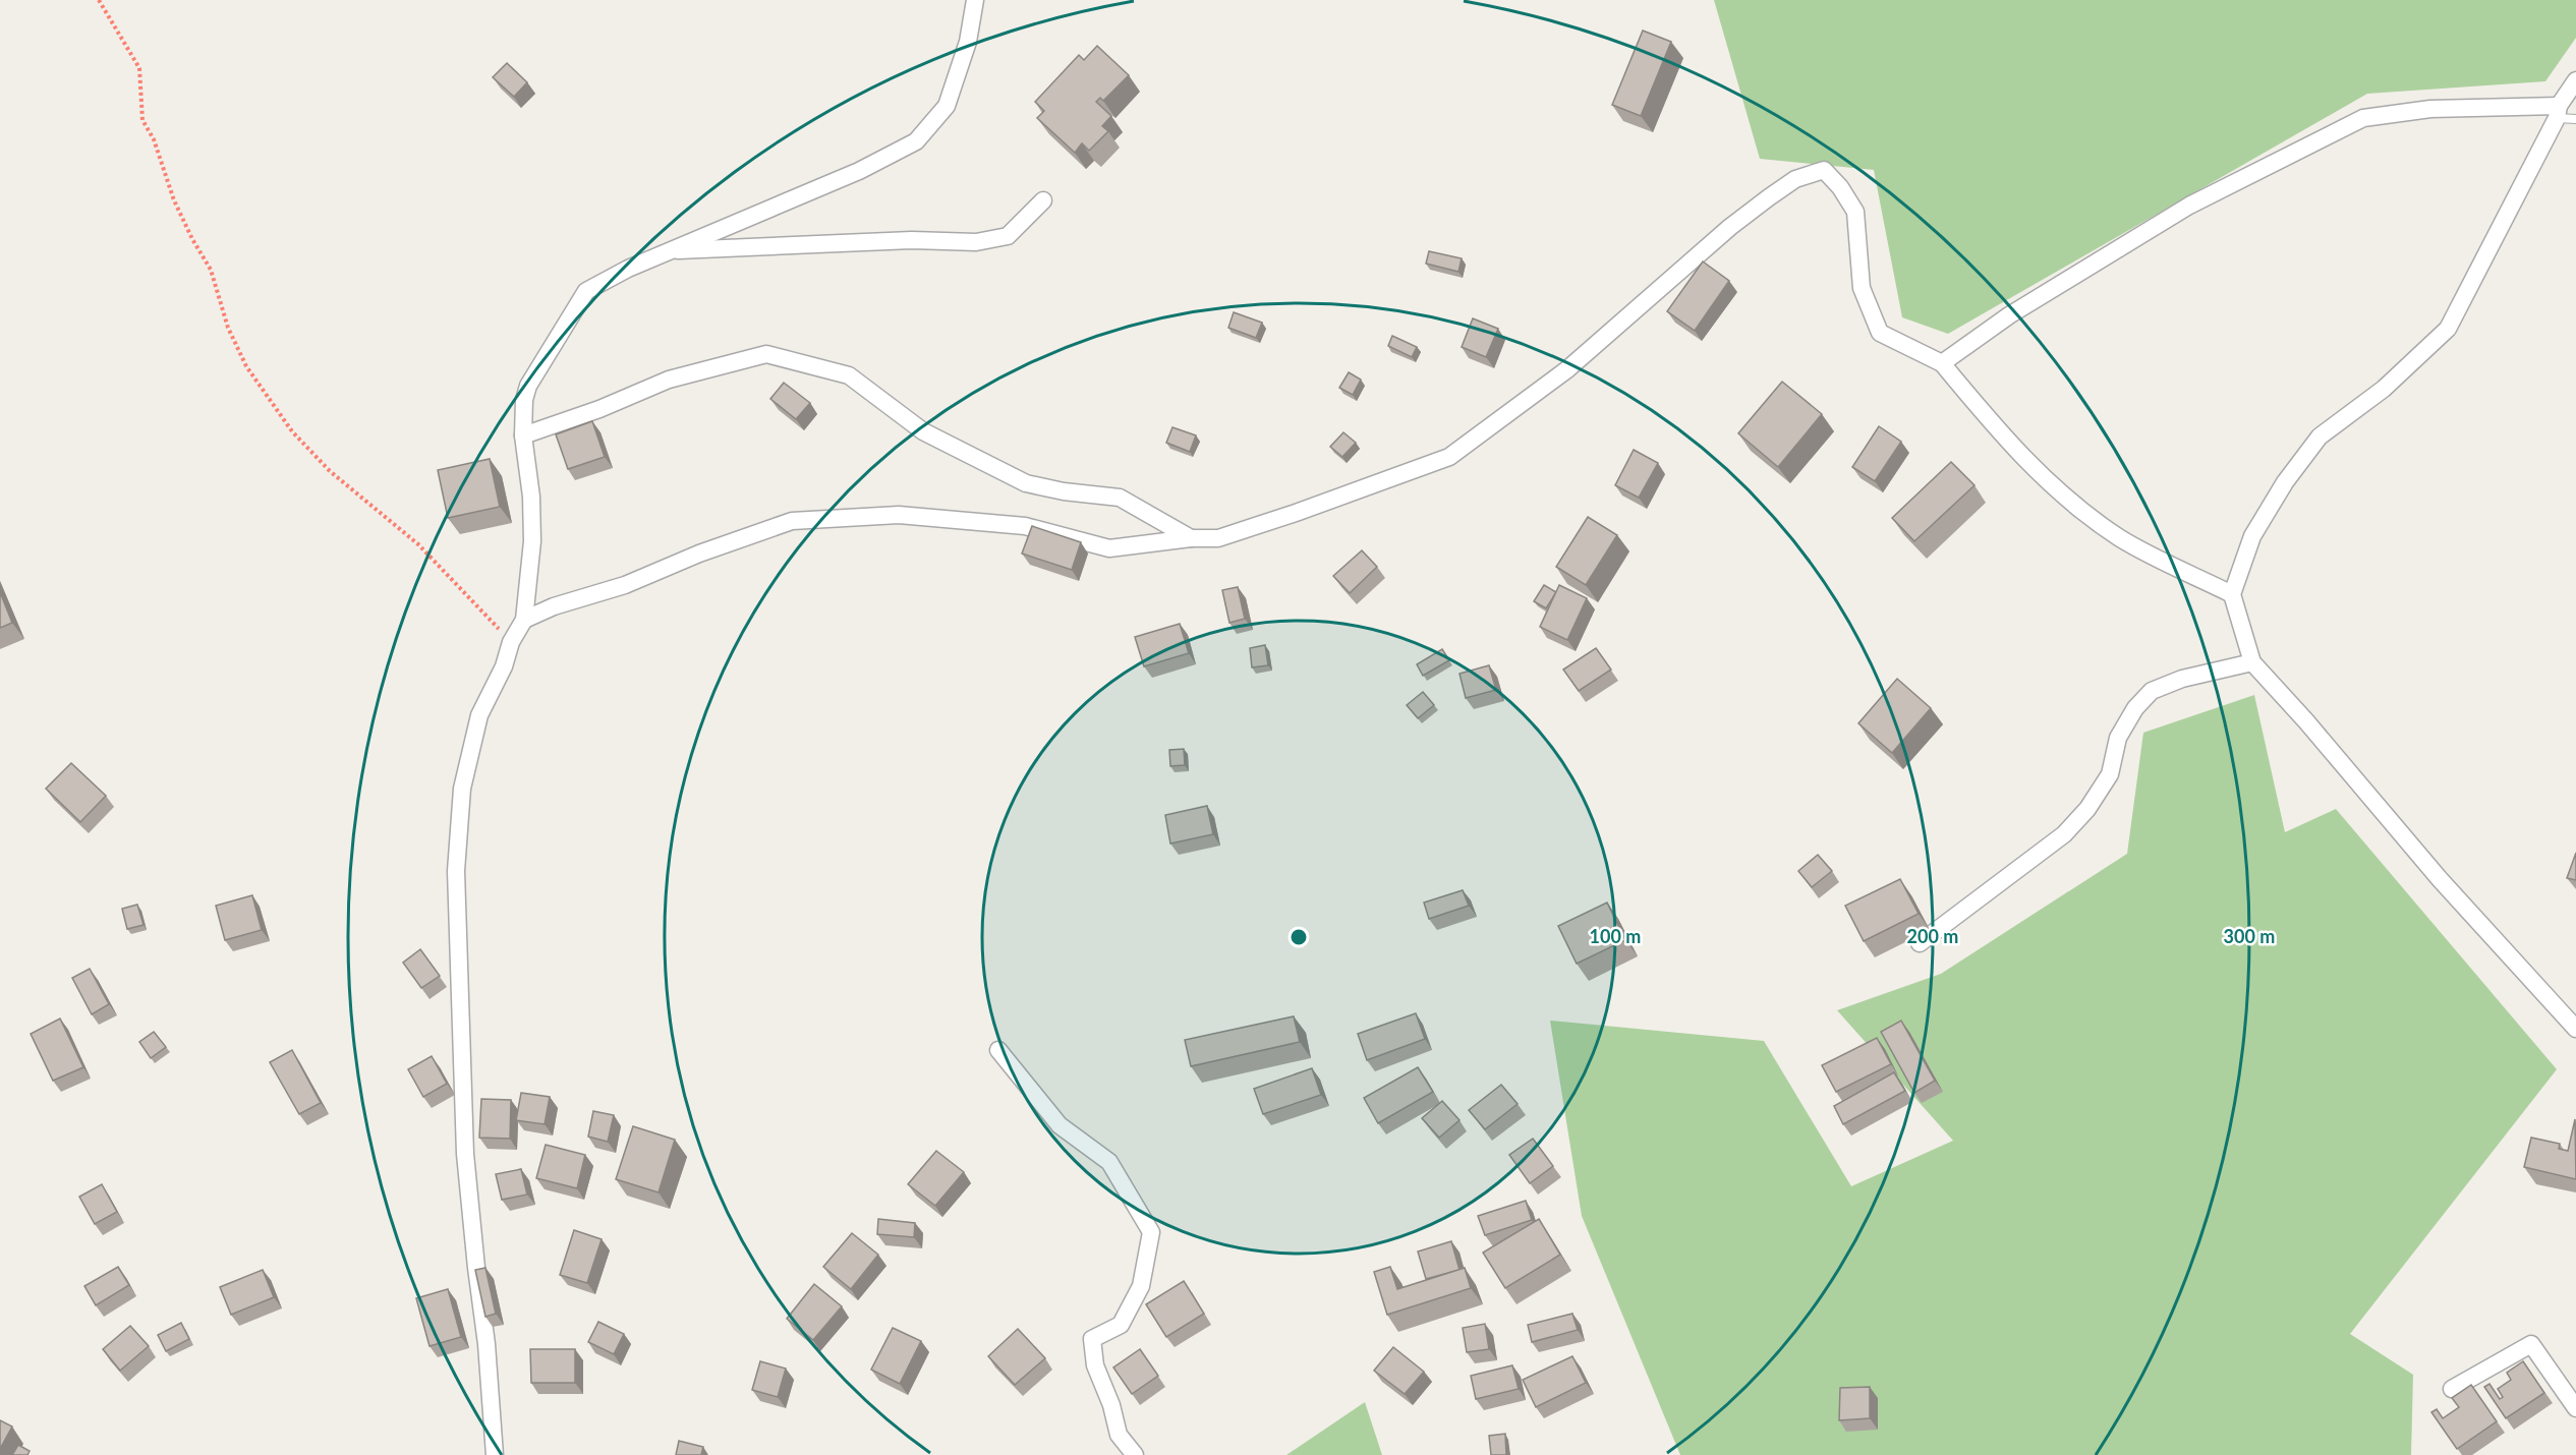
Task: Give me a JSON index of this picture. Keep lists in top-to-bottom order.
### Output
{
  "rings": ["100 m", "200 m", "300 m"]
}
